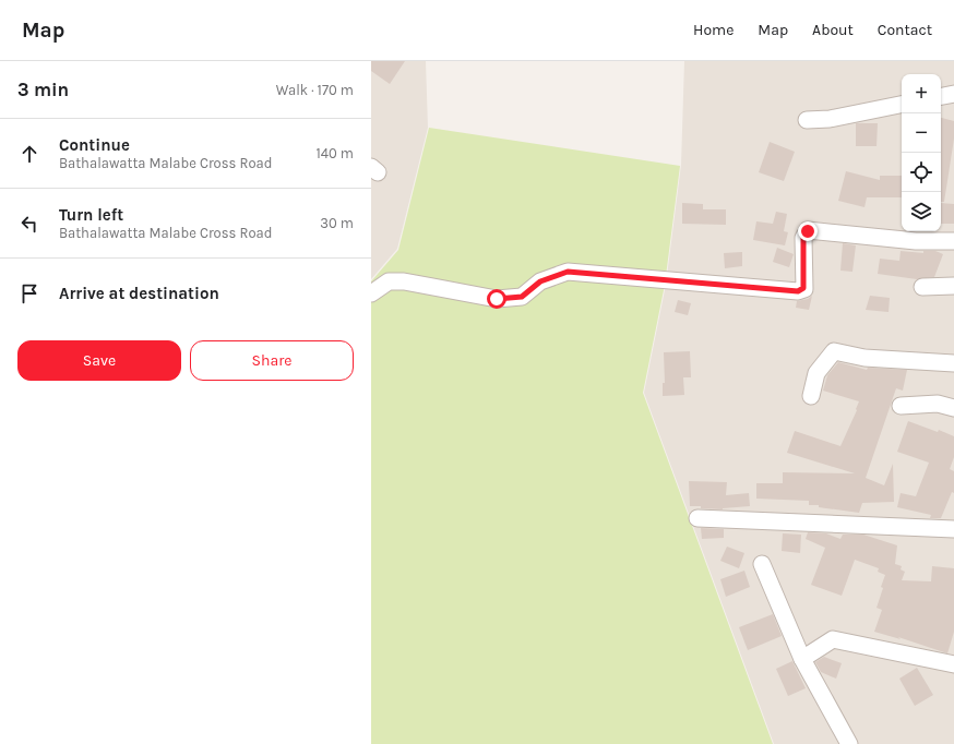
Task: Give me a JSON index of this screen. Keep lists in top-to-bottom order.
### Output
{
  "page": {
    "header": "Map",
    "nav": [
      "Home",
      "Map",
      "About",
      "Contact"
    ],
    "heading": ["3 min", "Walk · 170 m"],
    "map_buttons": ["+", "−"],
    "list": [
      ["Continue", "Bathalawatta Malabe Cross Road", "140 m"],
      ["Turn left", "Bathalawatta Malabe Cross Road", "30 m"],
      "Arrive at destination"
    ],
    "buttons": ["Save", "Share"]
  }
}
